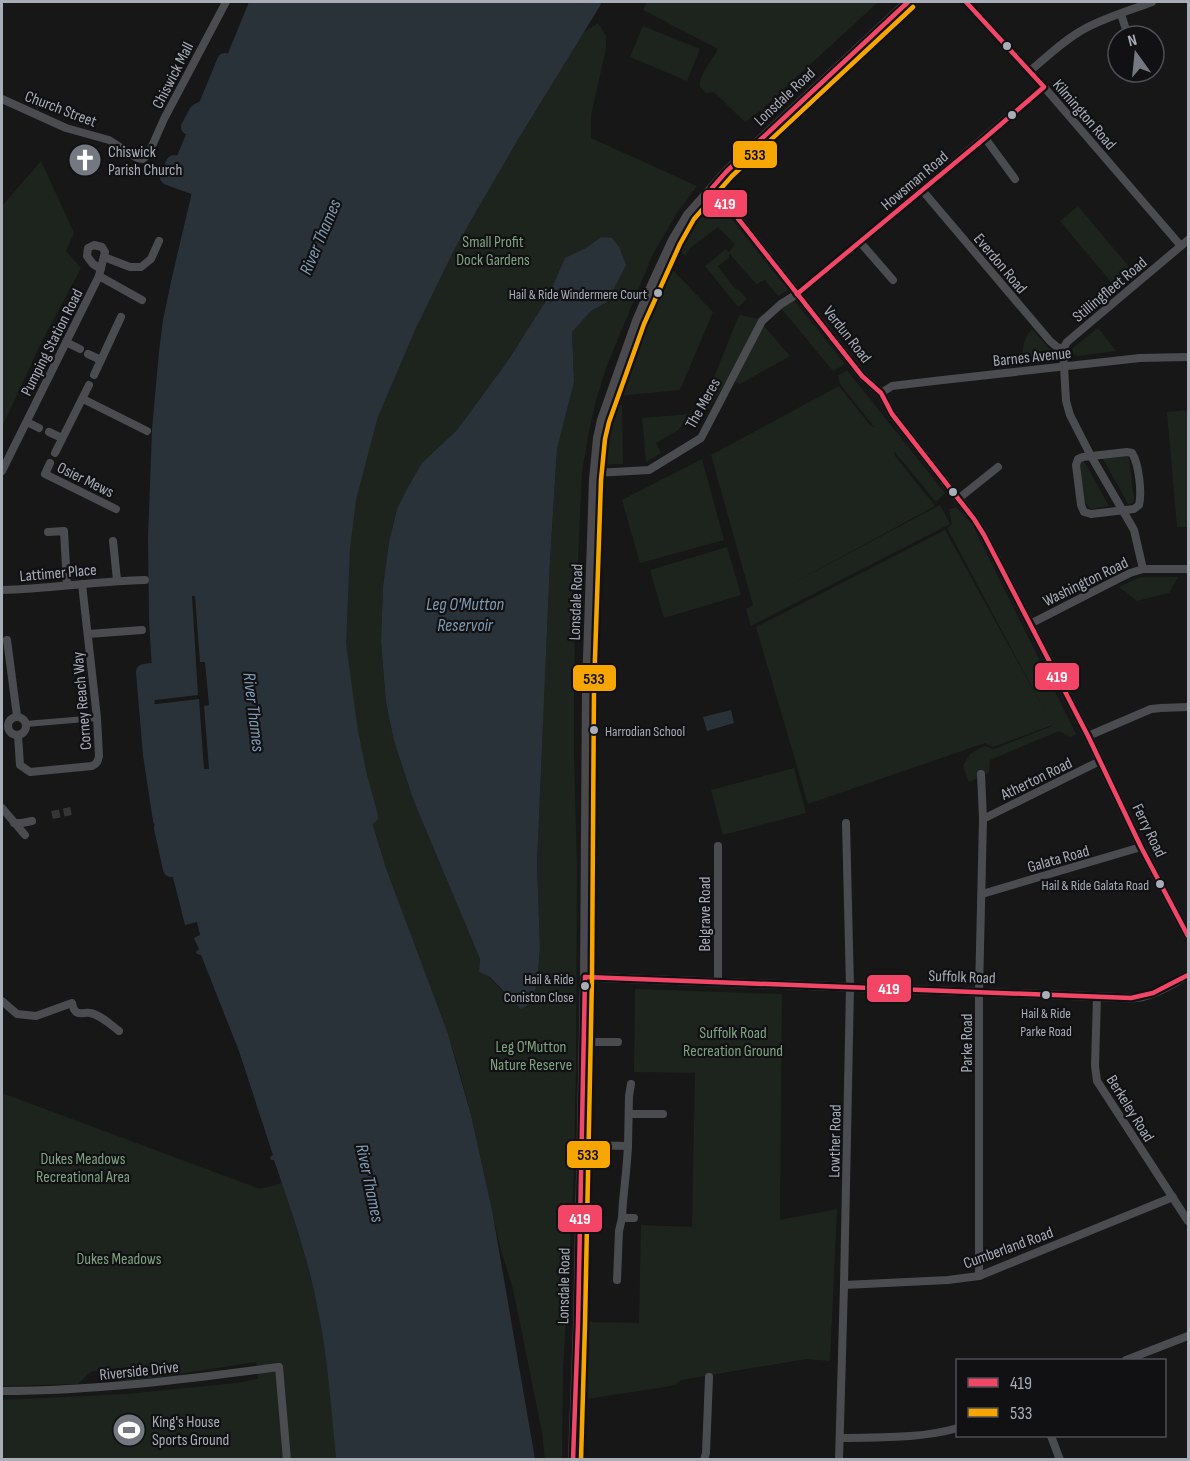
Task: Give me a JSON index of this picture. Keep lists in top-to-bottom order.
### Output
{
  "streets": {
    "main road": ["Lonsdale Road"],
    "street": [
      "Chiswick Mall",
      "Church Street",
      "Kilmington Road",
      "Howsman Road",
      "Everdon Road",
      "Stillingfleet Road",
      "Verdun Road",
      "Pumping Station Road",
      "Barnes Avenue",
      "The Meres",
      "Osier Mews",
      "Lattimer Place",
      "Washington Road",
      "Corney Reach Way",
      "Atherton Road",
      "Ferry Road",
      "Galata Road",
      "Belgrave Road",
      "Suffolk Road",
      "Parke Road",
      "Berkeley Road",
      "Lowther Road",
      "Cumberland Road",
      "Riverside Drive"
    ]
  },
  "crossings": [
    ["Chiswick Mall", "Church Street"],
    ["Lonsdale Road", "Verdun Road"],
    ["Lonsdale Road", "The Meres"],
    ["Lonsdale Road", "Suffolk Road"],
    ["Kilmington Road", "Howsman Road"],
    ["Kilmington Road", "Stillingfleet Road"],
    ["Howsman Road", "Everdon Road"],
    ["Howsman Road", "Verdun Road"],
    ["Howsman Road", "The Meres"],
    ["Everdon Road", "Stillingfleet Road"],
    ["Verdun Road", "Barnes Avenue"],
    ["Verdun Road", "The Meres"],
    ["Verdun Road", "Washington Road"],
    ["Verdun Road", "Ferry Road"],
    ["Lattimer Place", "Corney Reach Way"],
    ["Atherton Road", "Ferry Road"],
    ["Atherton Road", "Parke Road"],
    ["Ferry Road", "Galata Road"],
    ["Galata Road", "Parke Road"],
    ["Belgrave Road", "Suffolk Road"],
    ["Suffolk Road", "Parke Road"],
    ["Suffolk Road", "Berkeley Road"],
    ["Suffolk Road", "Lowther Road"],
    ["Parke Road", "Cumberland Road"],
    ["Berkeley Road", "Cumberland Road"],
    ["Lowther Road", "Cumberland Road"]
  ],
  "water": ["River Thames", "Leg O'Mutton Reservoir"],
  "parks": [
    "Small Profit Dock Gardens",
    "Suffolk Road Recreation Ground",
    "Leg O'Mutton Nature Reserve",
    "Dukes Meadows Recreational Area",
    "Dukes Meadows"
  ],
  "places": {
    "church": ["Chiswick Parish Church"],
    "other": [
      "Hail & Ride Windermere Court",
      "Harrodian School",
      "Hail & Ride Galata Road",
      "Hail & Ride Coniston Close",
      "Hail & Ride Parke Road"
    ],
    "sports": ["King's House Sports Ground"]
  },
  "lines": ["transit line 419", "transit line 533"],
  "legend": ["419", "533"],
  "north": "top"
}
